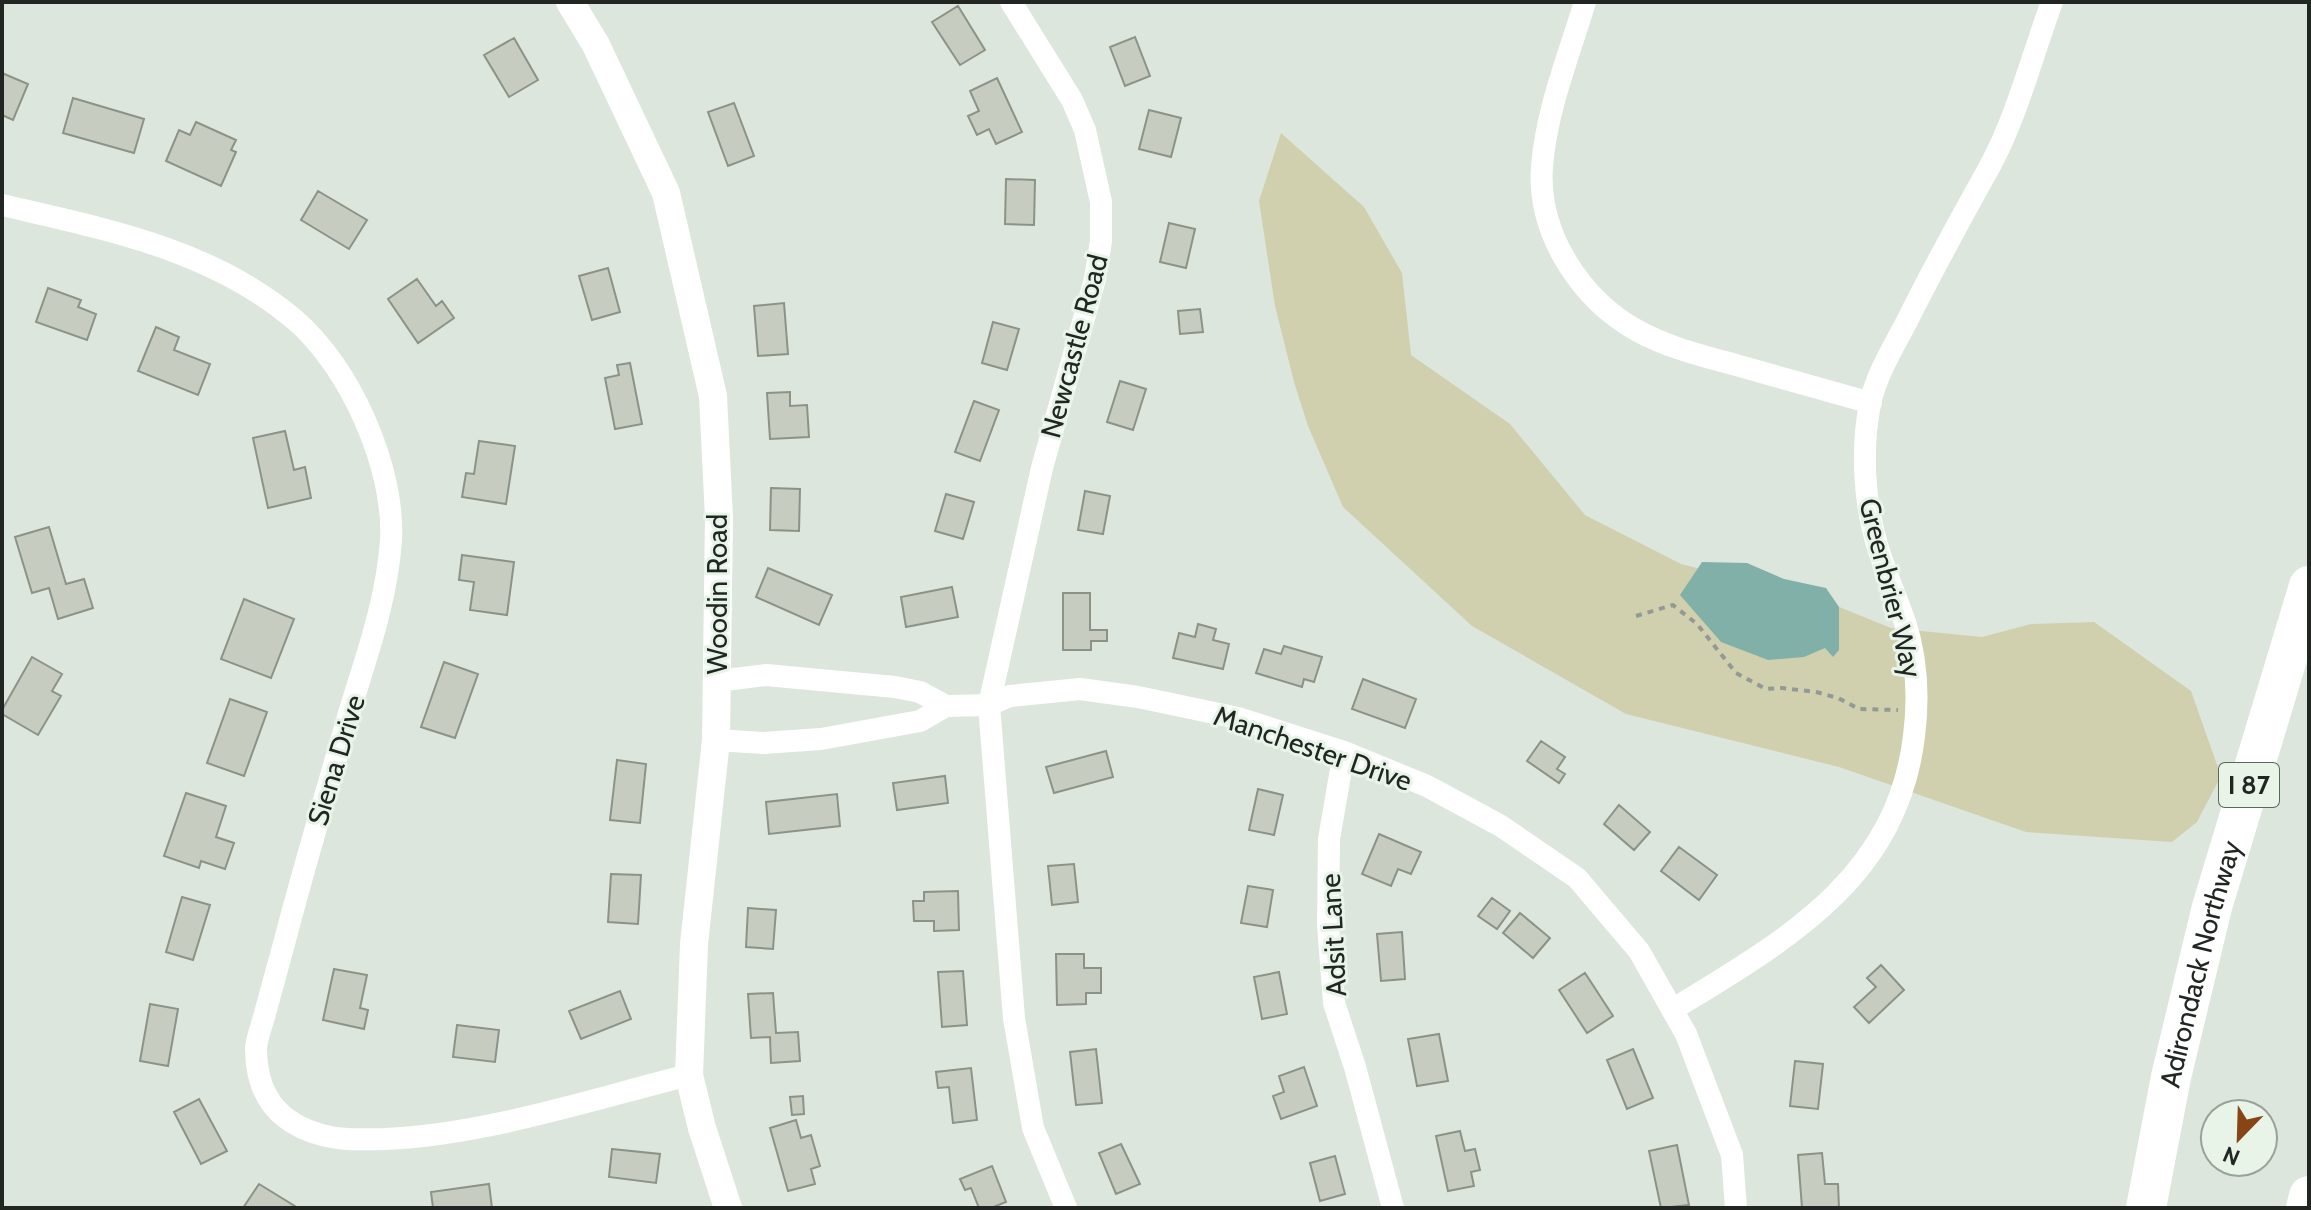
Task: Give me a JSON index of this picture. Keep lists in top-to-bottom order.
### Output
{
  "streets": {
    "highway": ["I 87", "Adirondack Northway"],
    "street": [
      "Newcastle Road",
      "Greenbrier Way",
      "Woodin Road",
      "Manchester Drive",
      "Siena Drive",
      "Adsit Lane"
    ]
  },
  "crossings": [
    ["Newcastle Road", "Manchester Drive"],
    ["Greenbrier Way", "Manchester Drive"],
    ["Woodin Road", "Manchester Drive"],
    ["Woodin Road", "Siena Drive"],
    ["Manchester Drive", "Adsit Lane"]
  ],
  "north": "bottom left"
}
